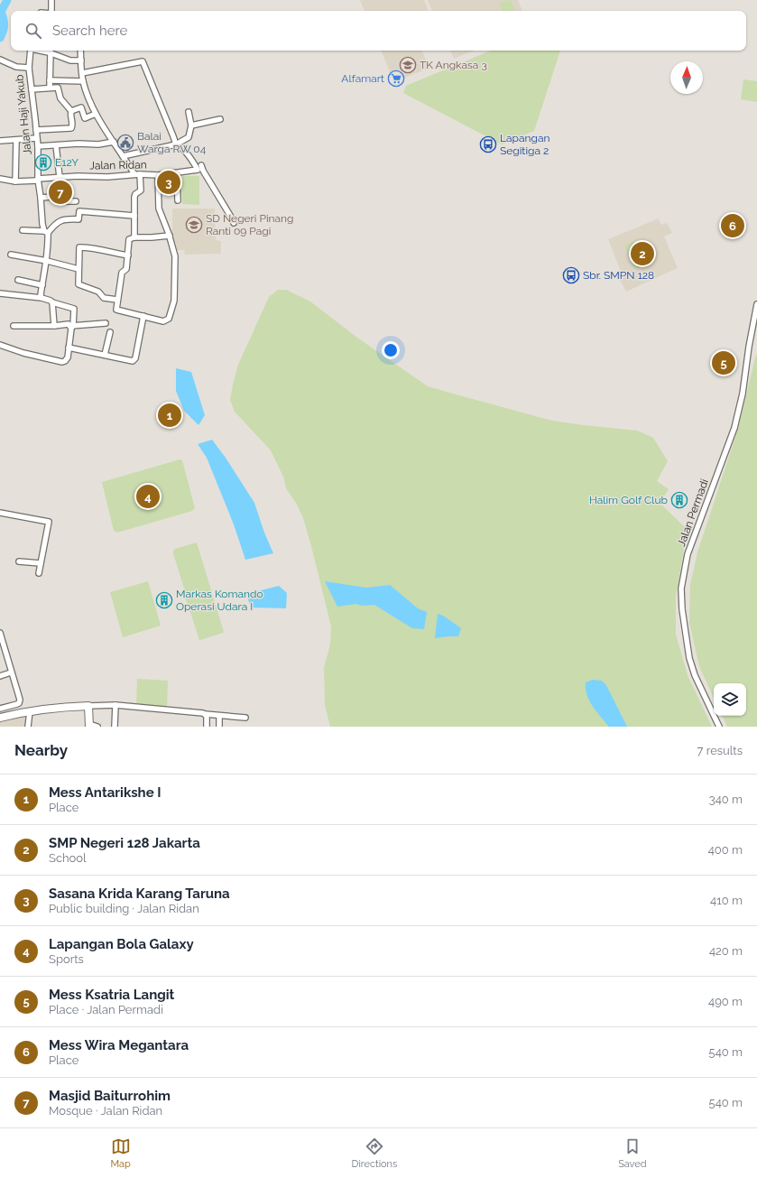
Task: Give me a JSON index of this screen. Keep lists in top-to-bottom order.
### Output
{
  "streets": {
    "street": ["Jalan Haji Yakub", "Jalan Ridan", "Jalan Permadi"]
  },
  "crossings": [
    ["Jalan Haji Yakub", "Jalan Ridan"]
  ],
  "places": {
    "school or university": ["TK Angkasa 3", "SD Negeri Pinang Ranti 09 Pagi"],
    "supermarket": ["Alfamart"],
    "public building": ["Balai Warga RW 04"],
    "bus stop": ["Lapangan Segitiga 2", "Sbr. SMPN 128"],
    "building": ["E12Y", "Halim Golf Club", "Markas Komando Operasi Udara I"]
  },
  "north": "top",
  "page": {
    "search": "Search here",
    "pins": [
      "3",
      "7",
      "6",
      "2",
      "5",
      "1",
      "4"
    ],
    "heading": ["Nearby", "7 results"],
    "list": [
      {
        "mark": "1",
        "name": "Mess Antarikshe I",
        "note": "Place",
        "value": "340 m"
      },
      {
        "mark": "2",
        "name": "SMP Negeri 128 Jakarta",
        "note": "School",
        "value": "400 m"
      },
      {
        "mark": "3",
        "name": "Sasana Krida Karang Taruna",
        "note": "Public building · Jalan Ridan",
        "value": "410 m"
      },
      {
        "mark": "4",
        "name": "Lapangan Bola Galaxy",
        "note": "Sports",
        "value": "420 m"
      },
      {
        "mark": "5",
        "name": "Mess Ksatria Langit",
        "note": "Place · Jalan Permadi",
        "value": "490 m"
      },
      {
        "mark": "6",
        "name": "Mess Wira Megantara",
        "note": "Place",
        "value": "540 m"
      },
      {
        "mark": "7",
        "name": "Masjid Baiturrohim",
        "note": "Mosque · Jalan Ridan",
        "value": "540 m"
      }
    ],
    "nav": ["Map", "Directions", "Saved"]
  }
}
